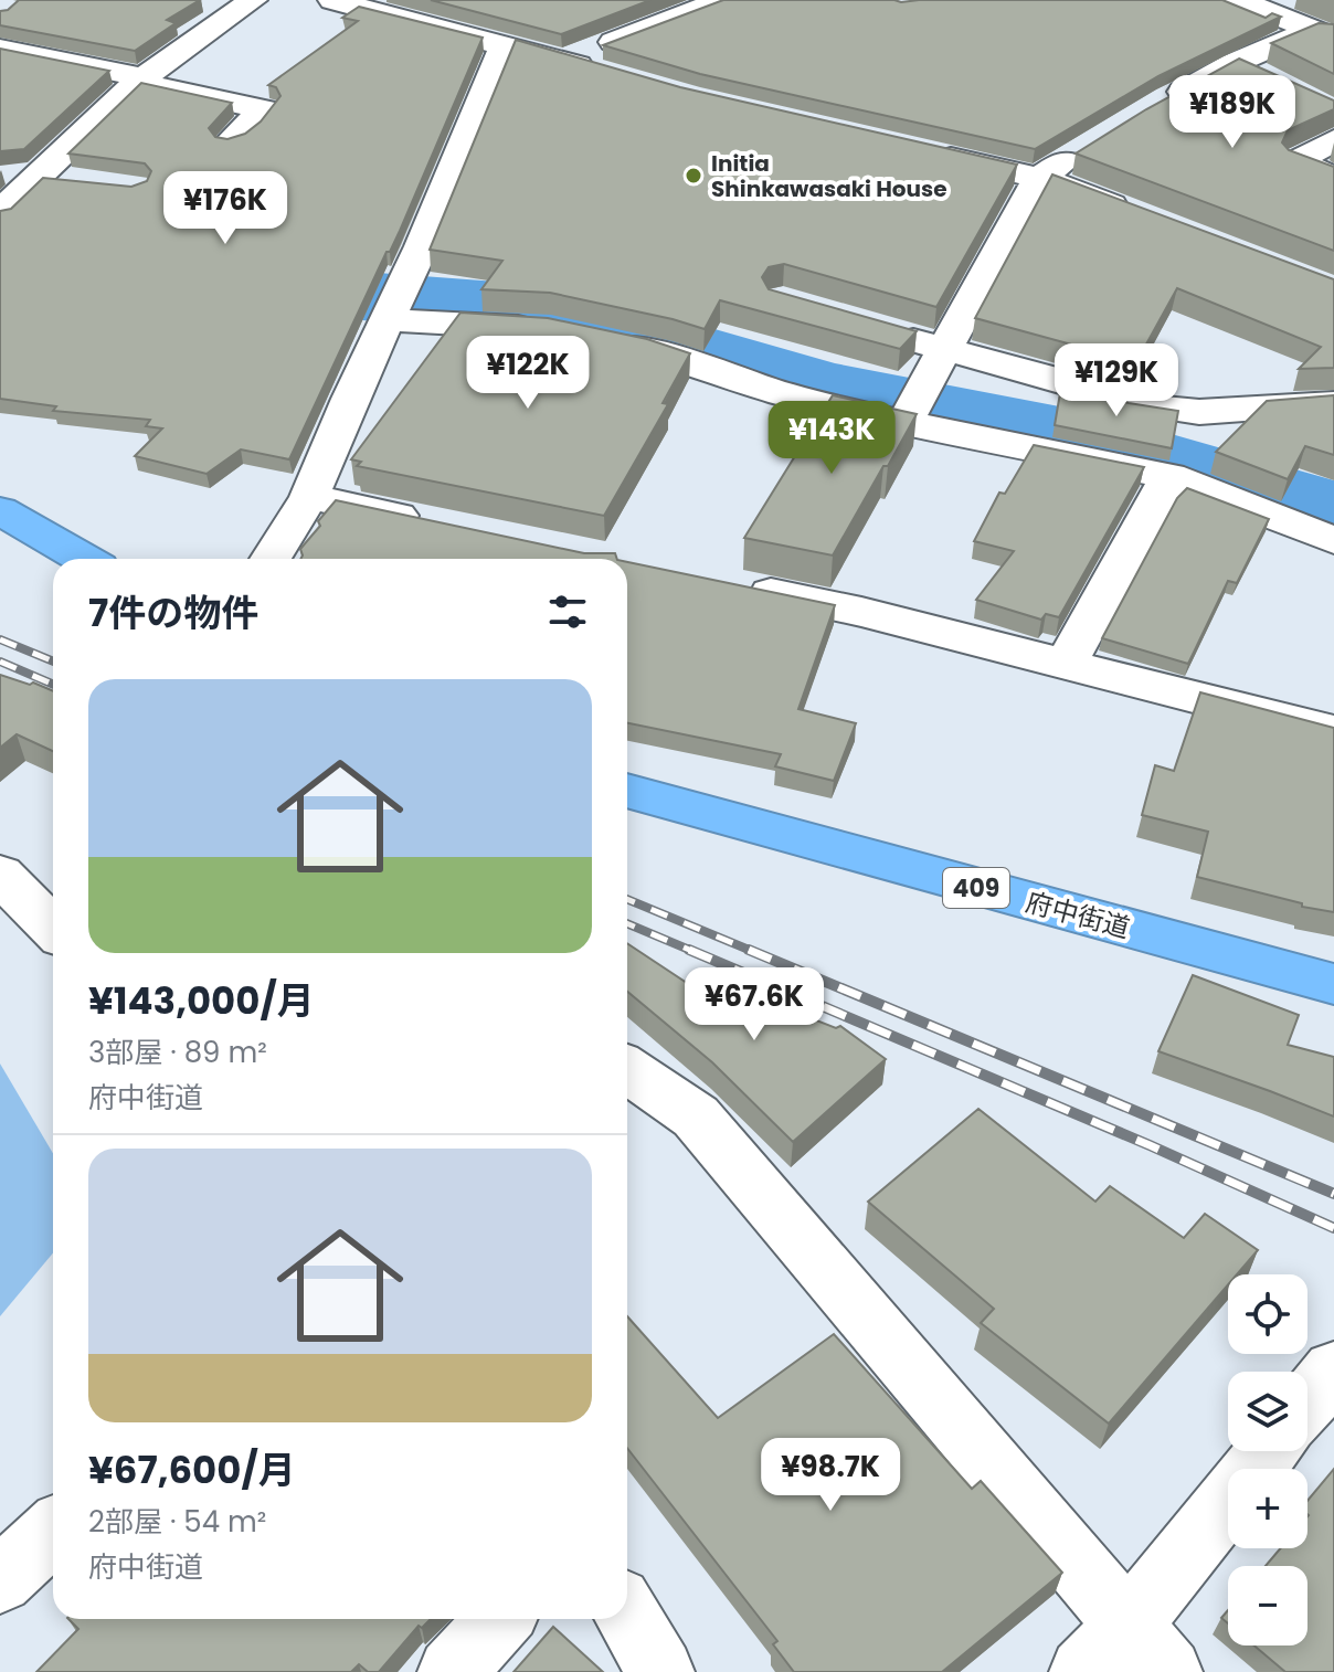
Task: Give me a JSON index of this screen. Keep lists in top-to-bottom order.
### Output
{
  "streets": {
    "highway": ["409", "府中街道"]
  },
  "places": ["Initia Shinkawasaki House"],
  "page": {
    "price": [
      "¥189K",
      "¥176K",
      "¥122K",
      "¥129K",
      "¥143K",
      "¥67.6K",
      "¥98.7K"
    ],
    "heading": "7件の物件",
    "list": [
      {
        "name": "¥143,000/月",
        "note": "3部屋 · 89 m² · 府中街道"
      },
      {
        "name": "¥67,600/月",
        "note": "2部屋 · 54 m² · 府中街道"
      }
    ],
    "map_buttons": ["+", "−"]
  }
}
